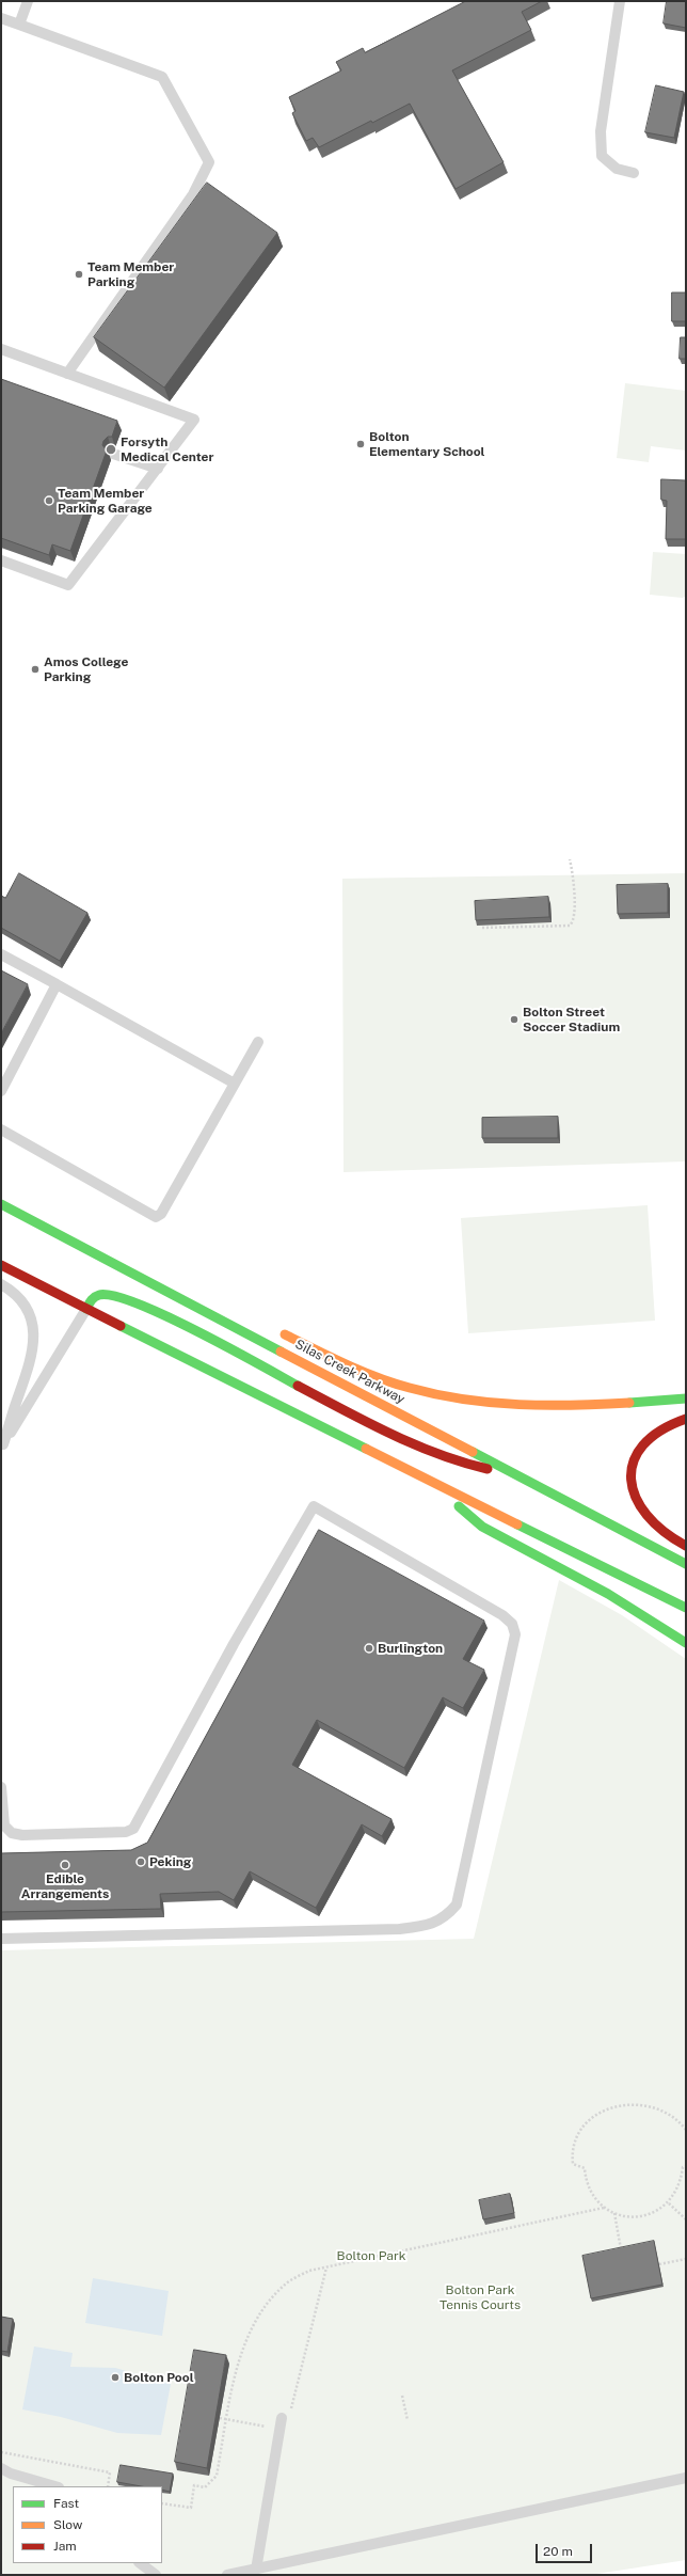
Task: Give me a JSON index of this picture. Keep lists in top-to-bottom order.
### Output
{
  "streets": {
    "main road": ["Silas Creek Parkway"]
  },
  "parks": ["Bolton Park", "Bolton Park Tennis Courts"],
  "places": [
    "Team Member Parking",
    "Bolton Elementary School",
    "Forsyth Medical Center",
    "Team Member Parking Garage",
    "Amos College Parking",
    "Bolton Street Soccer Stadium",
    "Burlington",
    "Peking",
    "Edible Arrangements",
    "Bolton Pool"
  ],
  "legend": ["Fast", "Slow", "Jam"],
  "scale_bar": "20 m"
}
